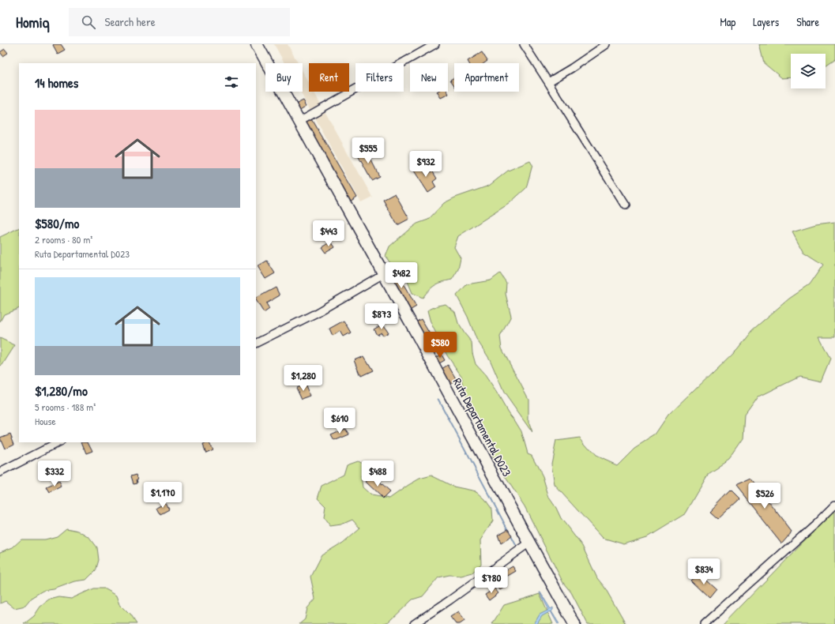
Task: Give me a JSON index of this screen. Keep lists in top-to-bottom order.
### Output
{
  "streets": {
    "main road": ["Ruta Departamental D023"]
  },
  "page": {
    "header": "Homiq",
    "search": "Search here",
    "nav": ["Map", "Layers", "Share"],
    "chip": [
      "Buy",
      "Rent",
      "Filters",
      "New",
      "Apartment"
    ],
    "heading": "14 homes",
    "list": [
      {
        "name": "$580/mo",
        "note": "2 rooms · 80 m² · Ruta Departamental D023"
      },
      {
        "name": "$1,280/mo",
        "note": "5 rooms · 188 m² · House"
      }
    ],
    "price": [
      "$555",
      "$932",
      "$443",
      "$482",
      "$873",
      "$580",
      "$1,280",
      "$610",
      "$332",
      "$488",
      "$1,170",
      "$526",
      "$834",
      "$780"
    ]
  }
}
